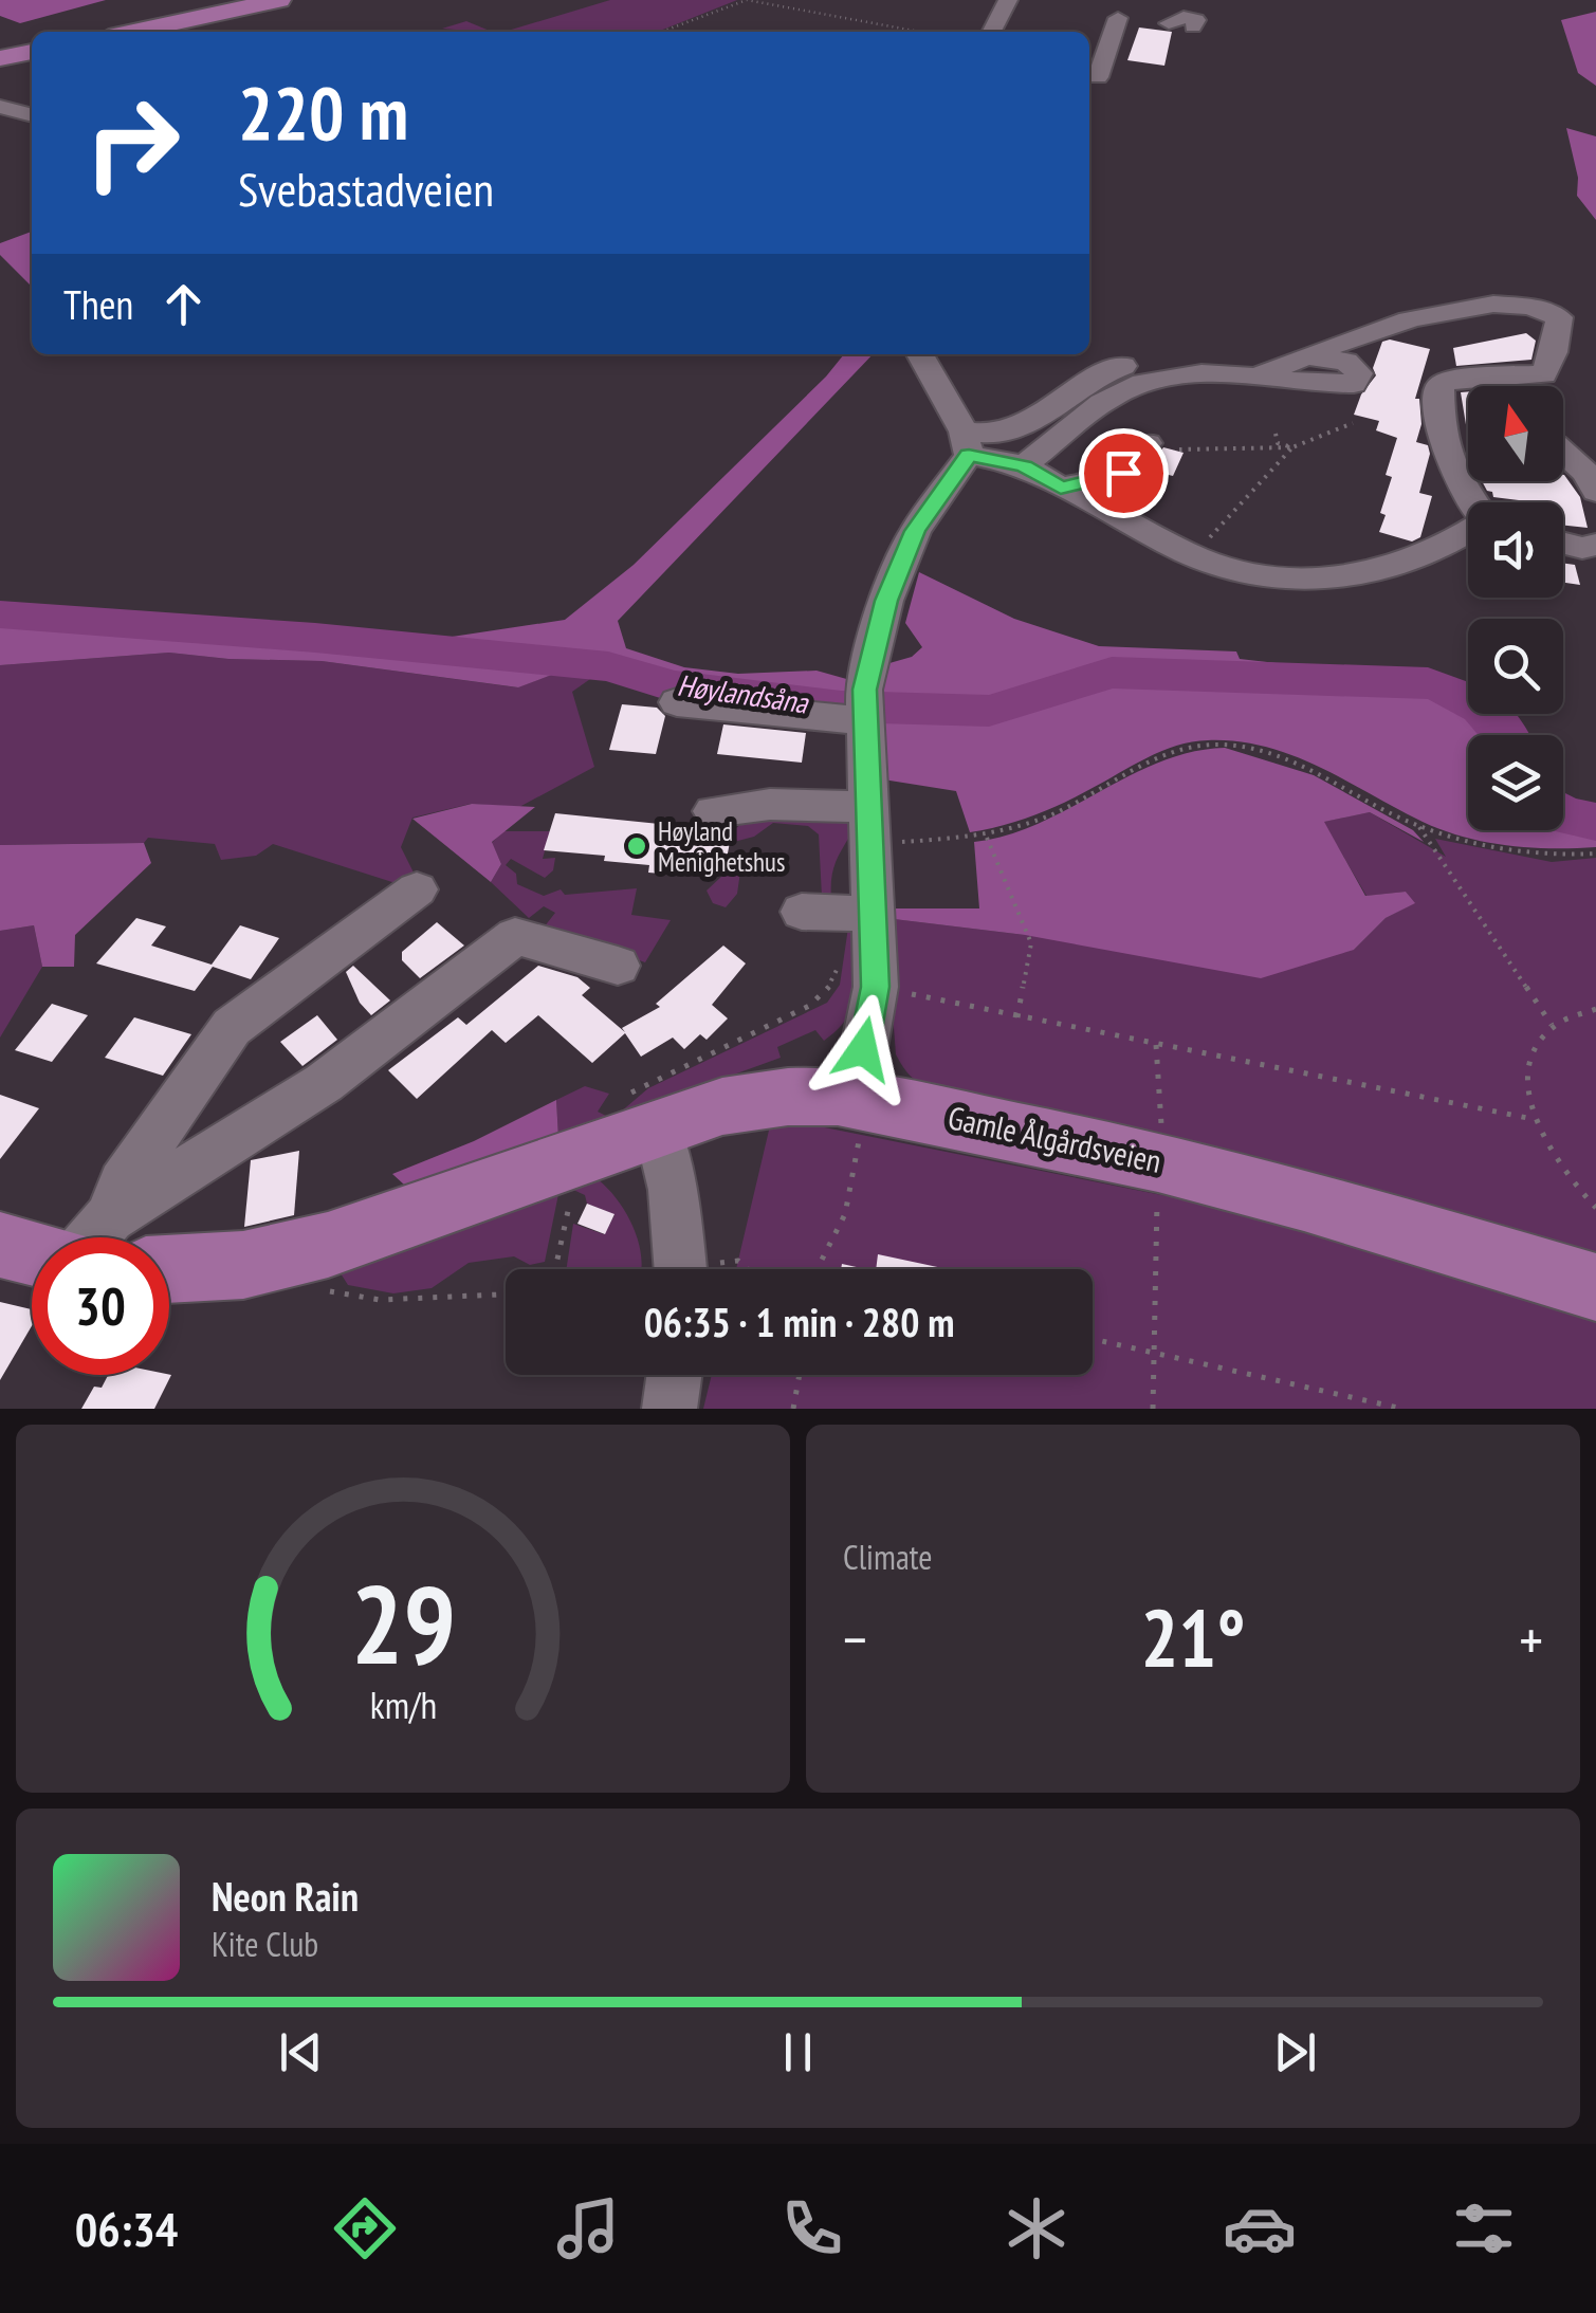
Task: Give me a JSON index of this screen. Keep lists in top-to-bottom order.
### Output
{
  "streets": {
    "main road": ["Gamle Ålgårdsveien"]
  },
  "water": ["Høylandsåna"],
  "places": ["Høyland Menighetshus"],
  "north": "top",
  "page": {
    "turn": ["220 m", "Svebastadveien"],
    "then": "Then",
    "limit": "30",
    "trip": "06:35 · 1 min · 280 m",
    "tile": "Climate",
    "heat": ["−", "21°", "+"],
    "song": ["Neon Rain", "Kite Club"],
    "tabs": "06:34",
    "gauge": ["29", "km/h"]
  }
}
